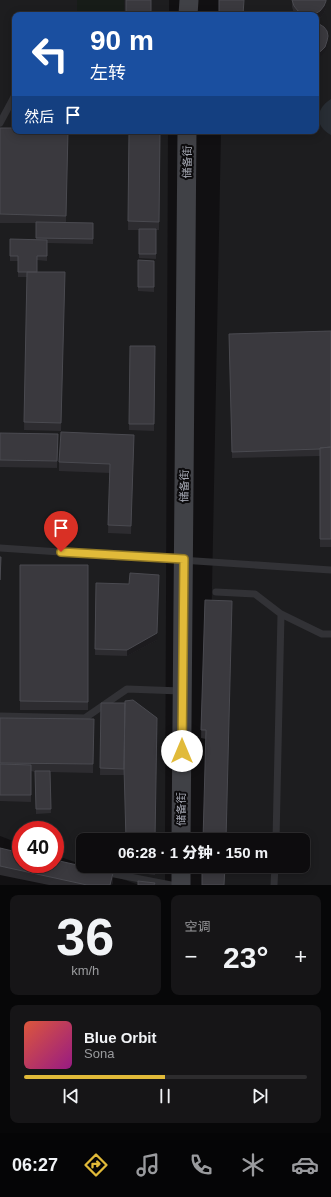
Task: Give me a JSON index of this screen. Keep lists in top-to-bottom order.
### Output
{
  "streets": {
    "street": ["储备街"]
  },
  "page": {
    "turn": ["90 m", "左转"],
    "then": "然后",
    "limit": "40",
    "trip": "06:28 · 1 分钟 · 150 m",
    "tile": [
      ["36", "km/h"],
      "空调"
    ],
    "heat": ["−", "23°", "+"],
    "song": ["Blue Orbit", "Sona"],
    "tabs": "06:27"
  }
}
